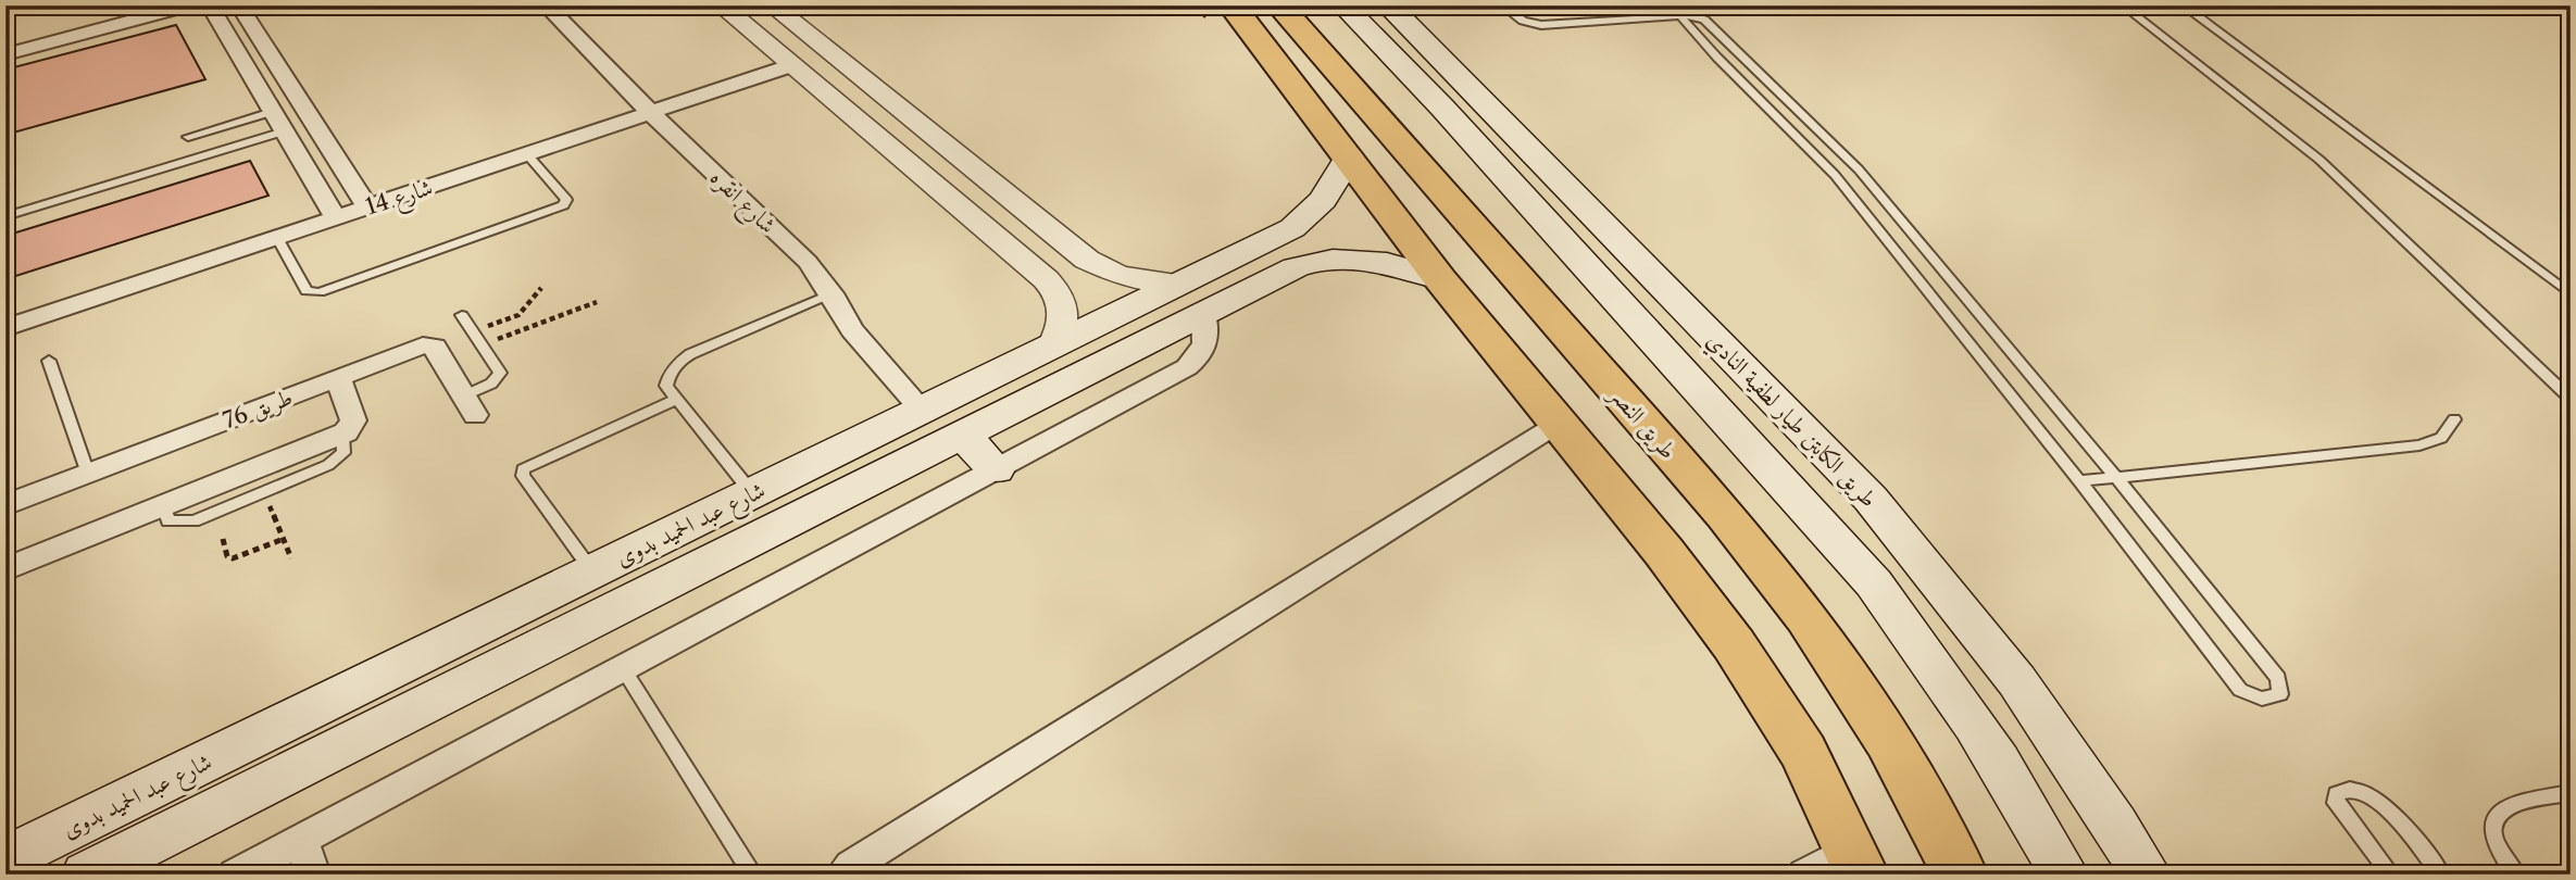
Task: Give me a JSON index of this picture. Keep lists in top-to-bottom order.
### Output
{
  "streets": {
    "main road": ["طريق الكابتن طيار لطفية النادي", "طريق النصر", "شارع عبد الحميد بدوى"],
    "street": ["شارع 14", "شارع انقره", "طريق 76"]
  },
  "crossings": [
    ["شارع 14", "شارع انقره"],
    ["شارع انقره", "شارع عبد الحميد بدوى"]
  ]
}
